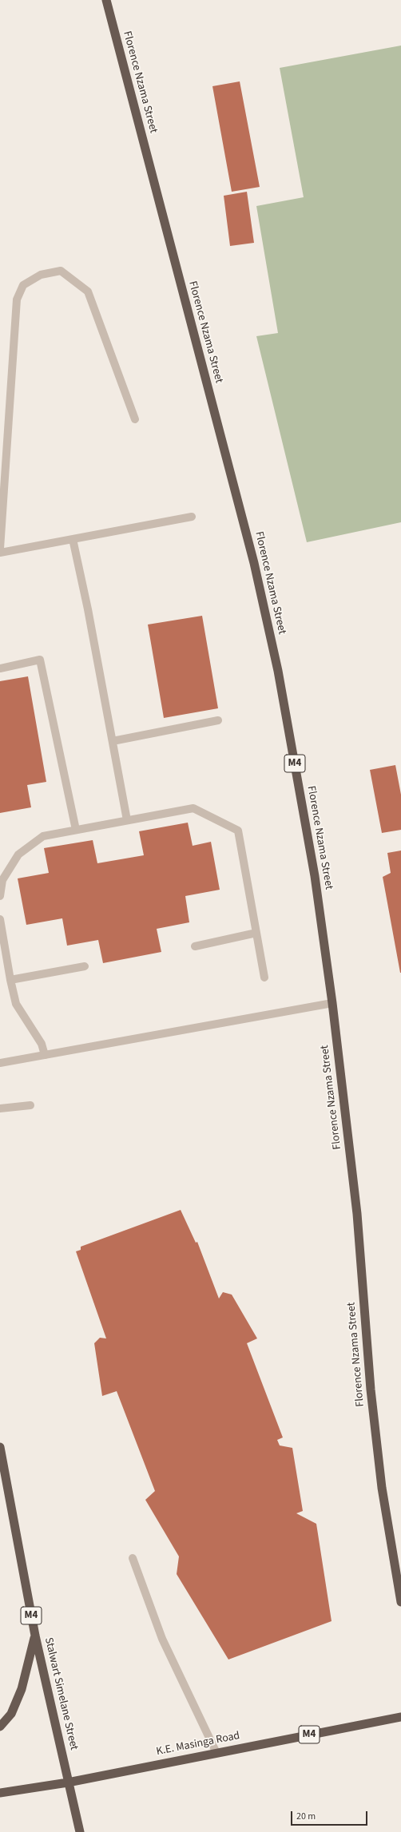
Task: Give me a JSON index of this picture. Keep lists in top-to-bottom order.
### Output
{
  "streets": {
    "highway": [
      "Florence Nzama Street",
      "M4",
      "Stalwart Simelane Street",
      "K.E. Masinga Road"
    ]
  },
  "crossings": [
    ["Stalwart Simelane Street", "K.E. Masinga Road"]
  ],
  "scale_bar": "20 m"
}
